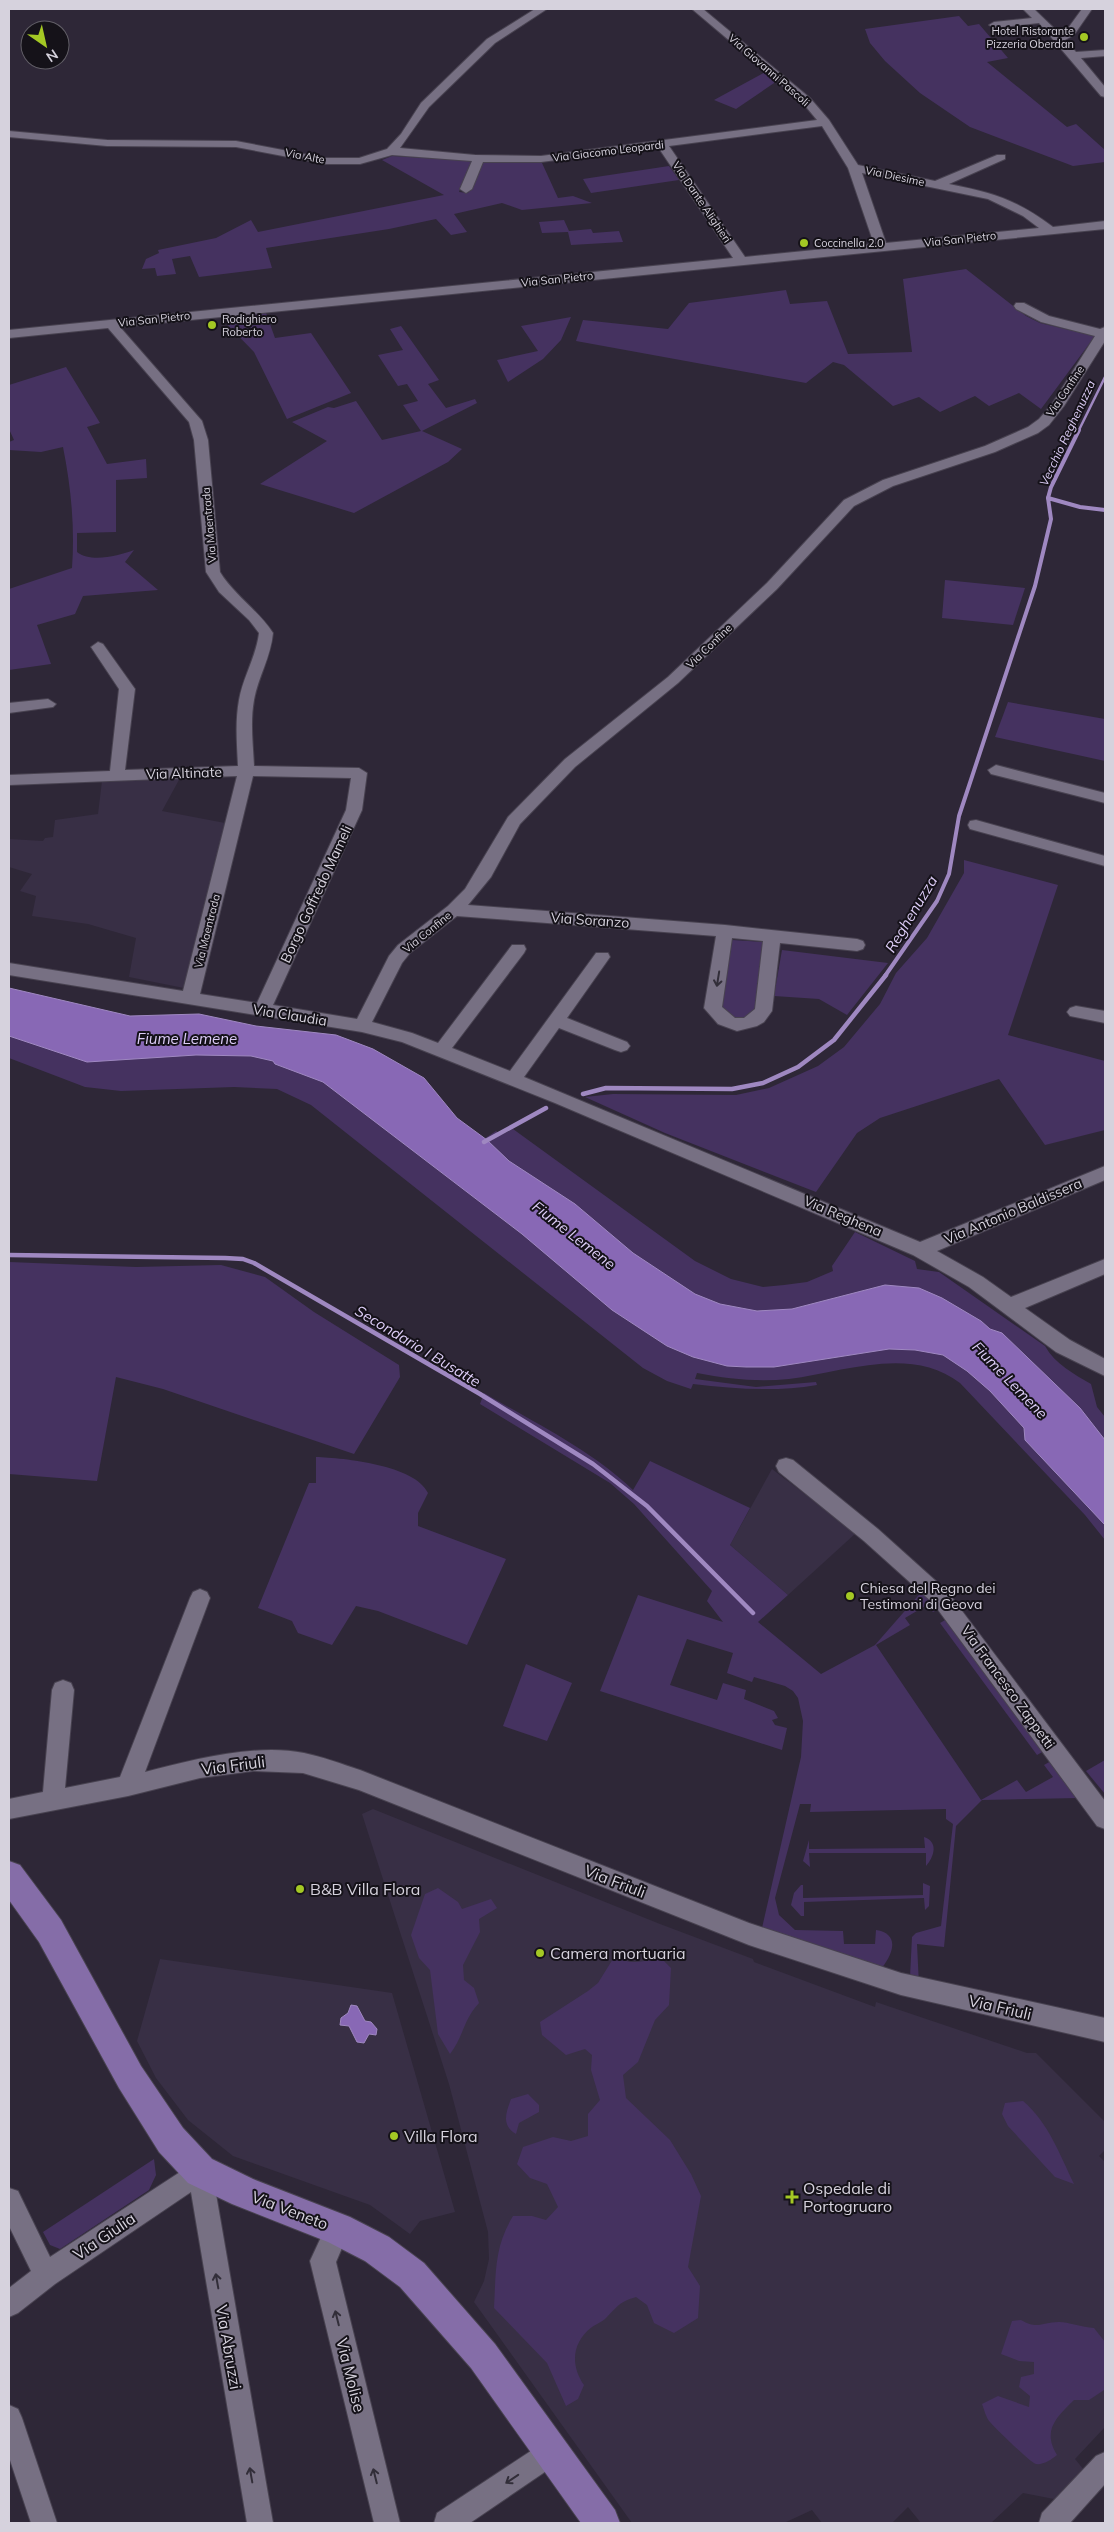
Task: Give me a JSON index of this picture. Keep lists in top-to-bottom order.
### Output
{
  "streets": {
    "main road": ["Via Veneto"],
    "street": [
      "Via Giovanni Pascoli",
      "Via Giacomo Leopardi",
      "Via Alte",
      "Via Diesime",
      "Via Dante Alighieri",
      "Via San Pietro",
      "Via Confine",
      "Via Maentrada",
      "Via Altinate",
      "Borgo Goffredo Mameli",
      "Via Soranzo",
      "Via Claudia",
      "Via Antonio Baldissera",
      "Via Reghena",
      "Via Francesco Zappetti",
      "Via Friuli",
      "Via Giulia",
      "Via Abruzzi",
      "Via Molise"
    ]
  },
  "crossings": [
    ["Via Giovanni Pascoli", "Via Giacomo Leopardi"],
    ["Via Giovanni Pascoli", "Via Diesime"],
    ["Via Giovanni Pascoli", "Via San Pietro"],
    ["Via Giacomo Leopardi", "Via Alte"],
    ["Via Giacomo Leopardi", "Via Dante Alighieri"],
    ["Via Diesime", "Via San Pietro"],
    ["Via Dante Alighieri", "Via San Pietro"],
    ["Via San Pietro", "Via Maentrada"],
    ["Via Confine", "Via Soranzo"],
    ["Via Confine", "Via Claudia"],
    ["Via Maentrada", "Via Altinate"],
    ["Via Maentrada", "Via Claudia"],
    ["Via Altinate", "Borgo Goffredo Mameli"],
    ["Borgo Goffredo Mameli", "Via Claudia"],
    ["Via Claudia", "Via Reghena"],
    ["Via Antonio Baldissera", "Via Reghena"],
    ["Via Veneto", "Via Giulia"],
    ["Via Veneto", "Via Abruzzi"],
    ["Via Veneto", "Via Molise"],
    ["Via Giulia", "Via Abruzzi"]
  ],
  "one_way": ["Via Abruzzi", "Via Molise"],
  "water": [
    "Vecchio Reghenuzza",
    "Reghenuzza",
    "Fiume Lemene",
    "Secondario I Busatte"
  ],
  "places": {
    "other": [
      "Hotel Ristorante Pizzeria Oberdan",
      "Coccinella 2.0",
      "Rodighiero Roberto",
      "Chiesa del Regno dei Testimoni di Geova",
      "B&B Villa Flora",
      "Camera mortuaria",
      "Villa Flora"
    ],
    "health": ["Ospedale di Portogruaro"]
  },
  "north": "bottom right"
}
